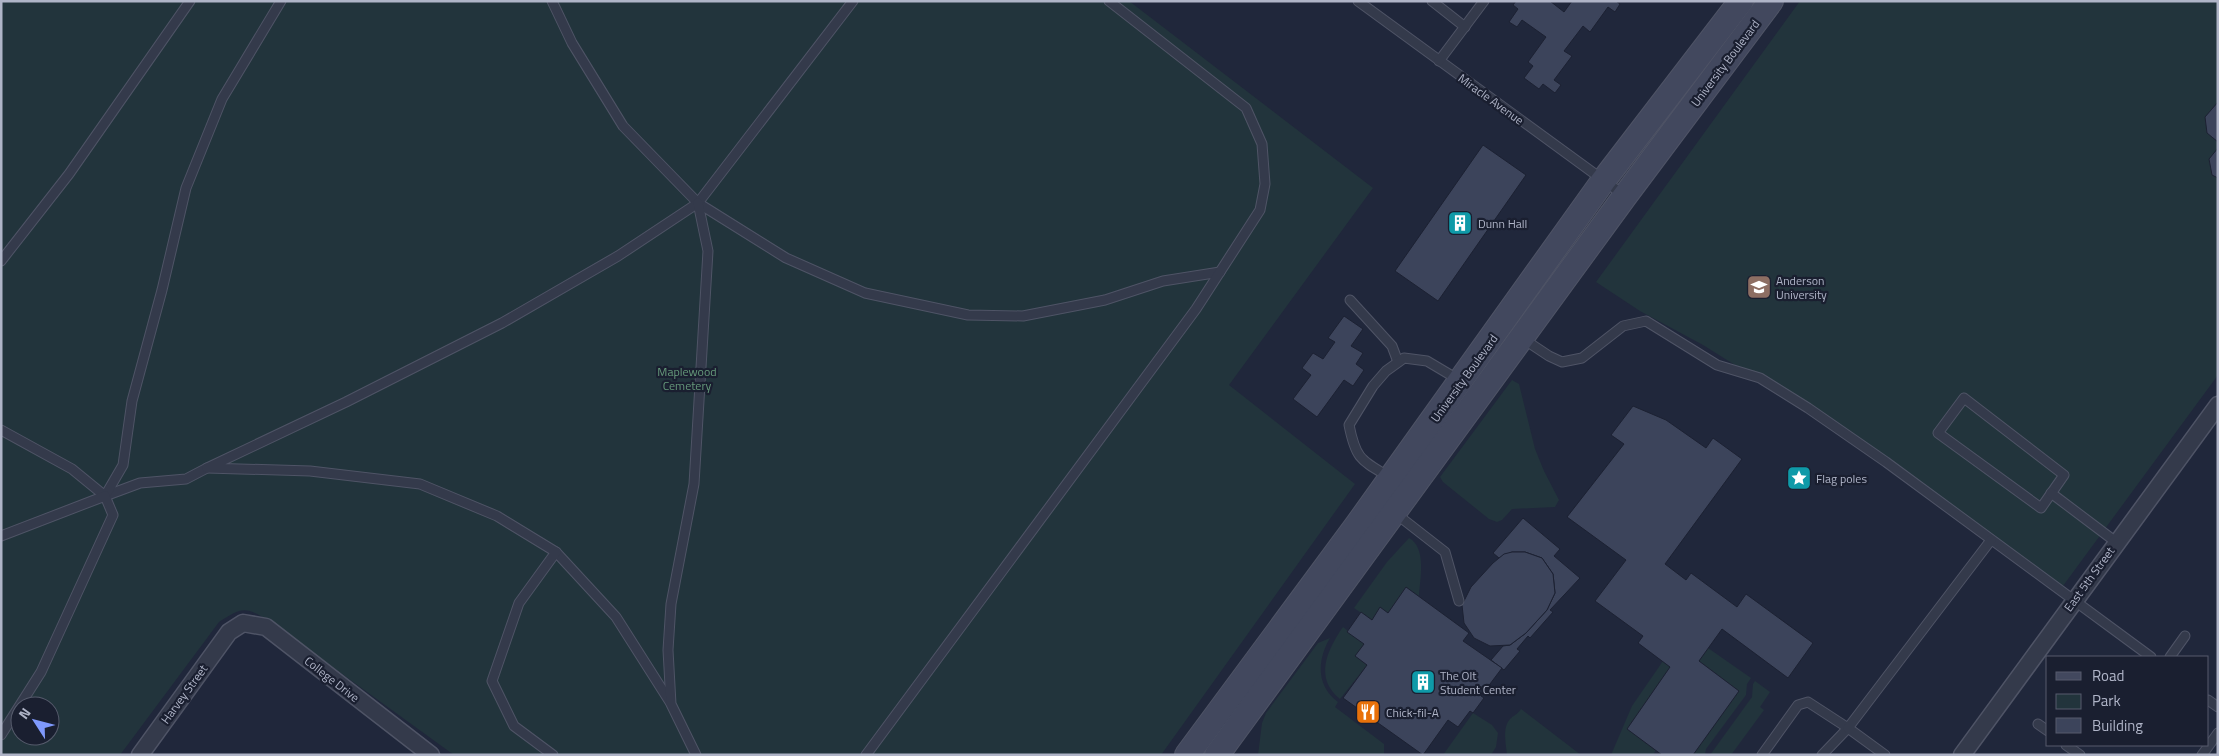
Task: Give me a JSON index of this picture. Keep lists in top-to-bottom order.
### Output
{
  "streets": {
    "main road": ["University Boulevard"],
    "street": ["East 5th Street", "College Drive", "Harvey Street"],
    "lane": ["Miracle Avenue"]
  },
  "crossings": [
    ["University Boulevard", "Miracle Avenue"],
    ["College Drive", "Harvey Street"]
  ],
  "parks": ["Maplewood Cemetery"],
  "places": {
    "building": ["Dunn Hall", "The Olt Student Center"],
    "school or university": ["Anderson University"],
    "place": ["Flag poles"],
    "restaurant": ["Chick-fil-A"]
  },
  "legend": ["Road", "Park", "Building"],
  "north": "top left"
}
